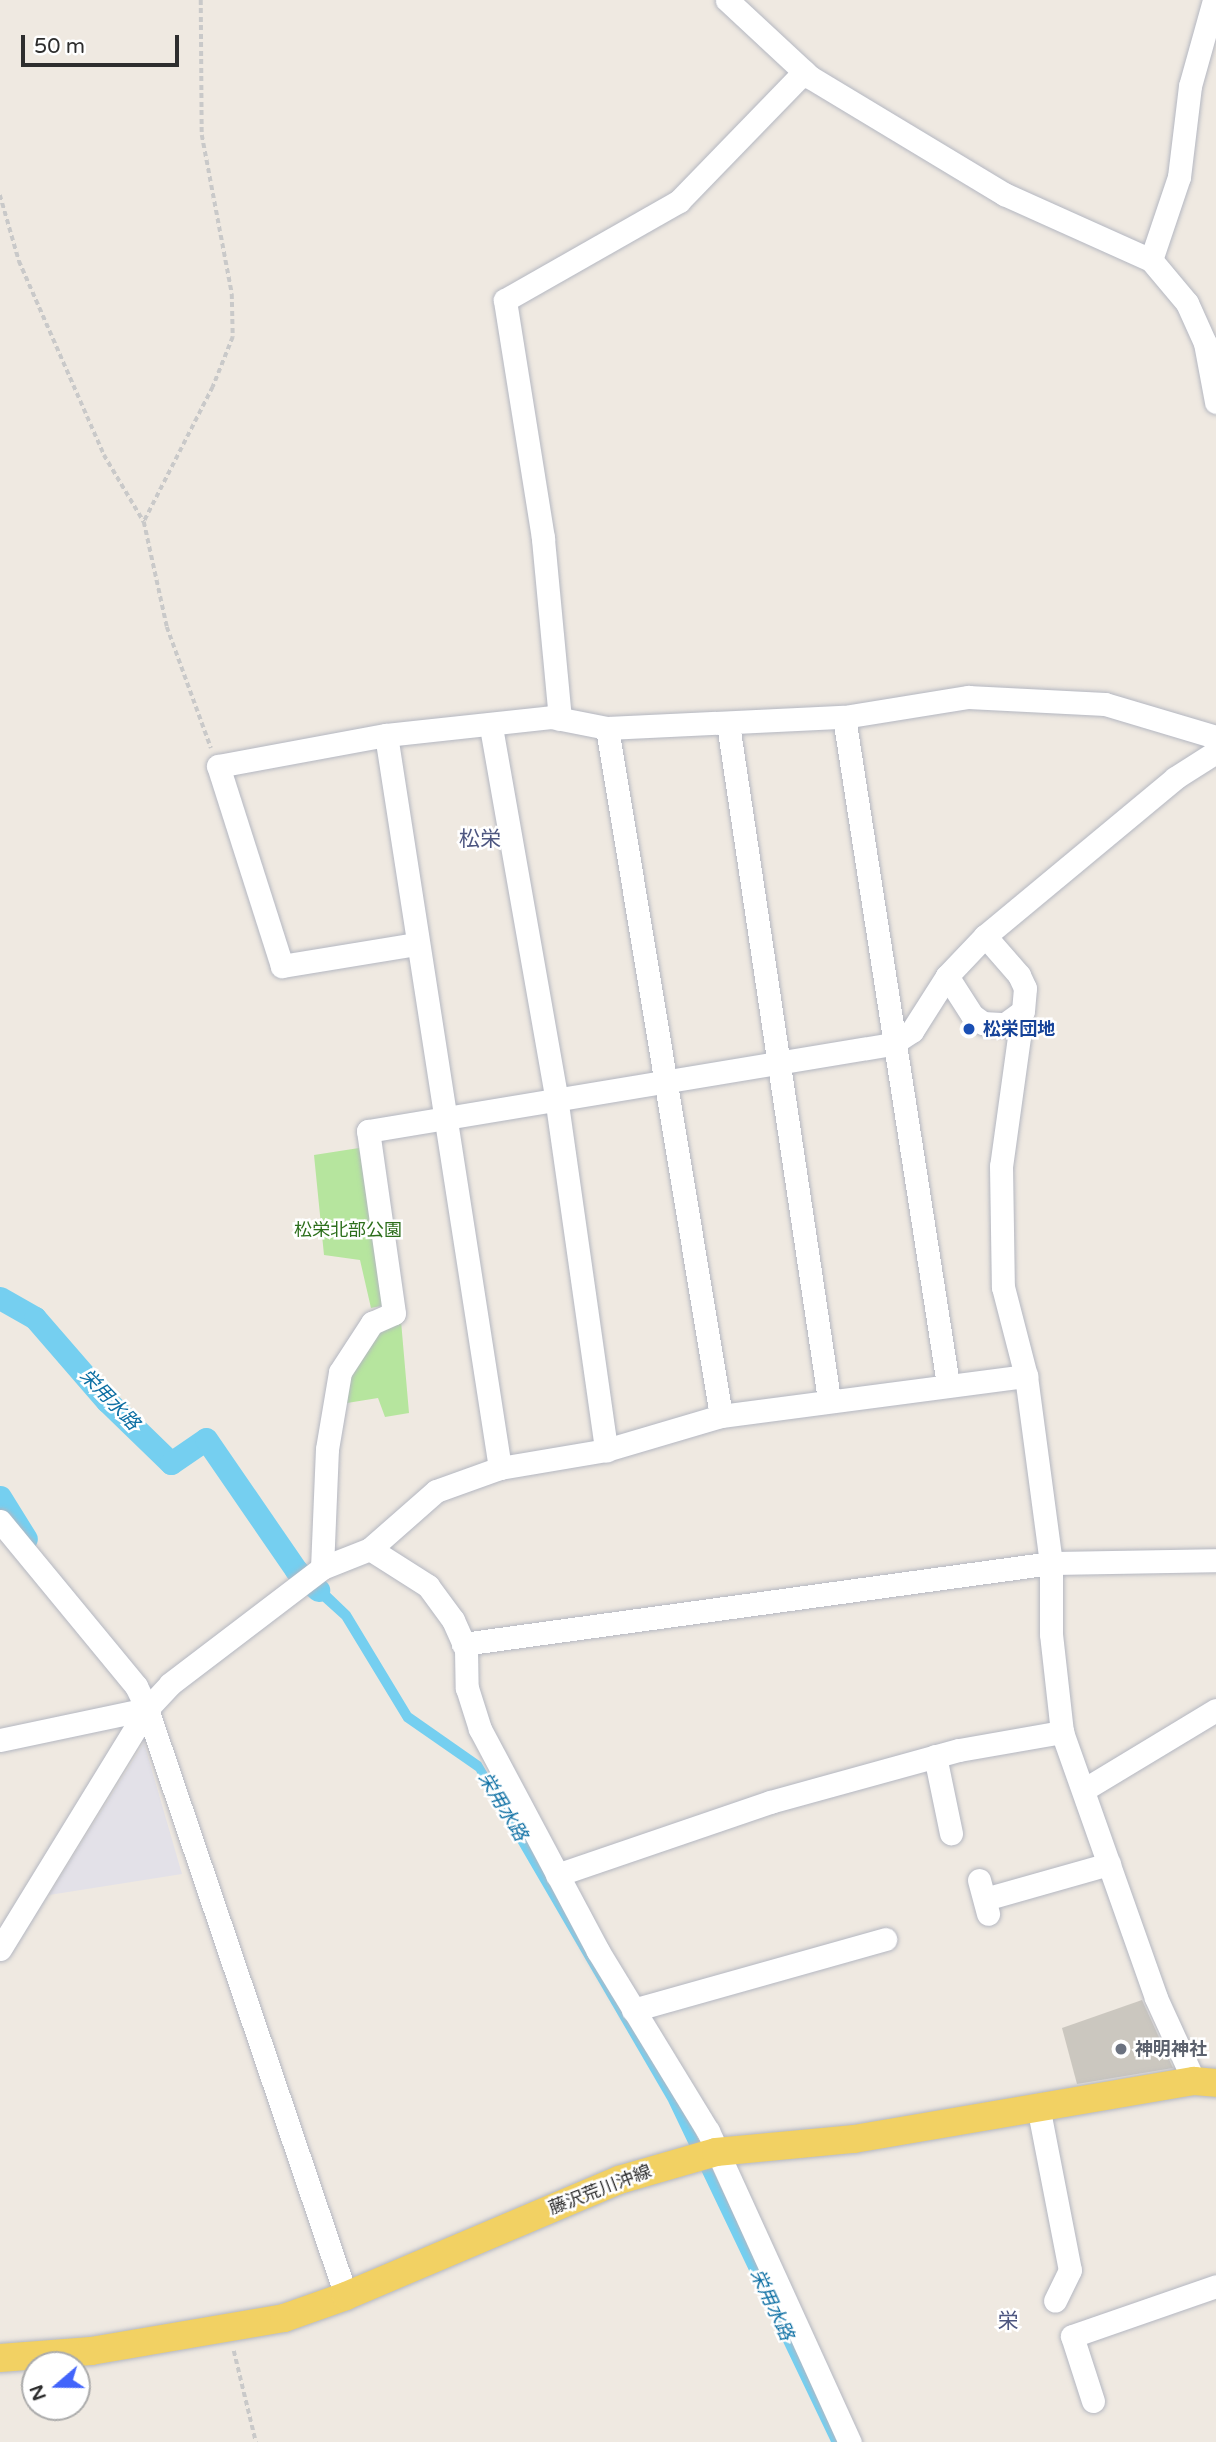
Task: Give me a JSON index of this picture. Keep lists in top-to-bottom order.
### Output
{
  "streets": {
    "main road": ["藤沢荒川沖線"]
  },
  "districts": ["松栄", "栄"],
  "water": ["栄用水路"],
  "parks": ["松栄北部公園"],
  "places": ["松栄団地", "神明神社"],
  "scale_bar": "50 m",
  "north": "left"
}
